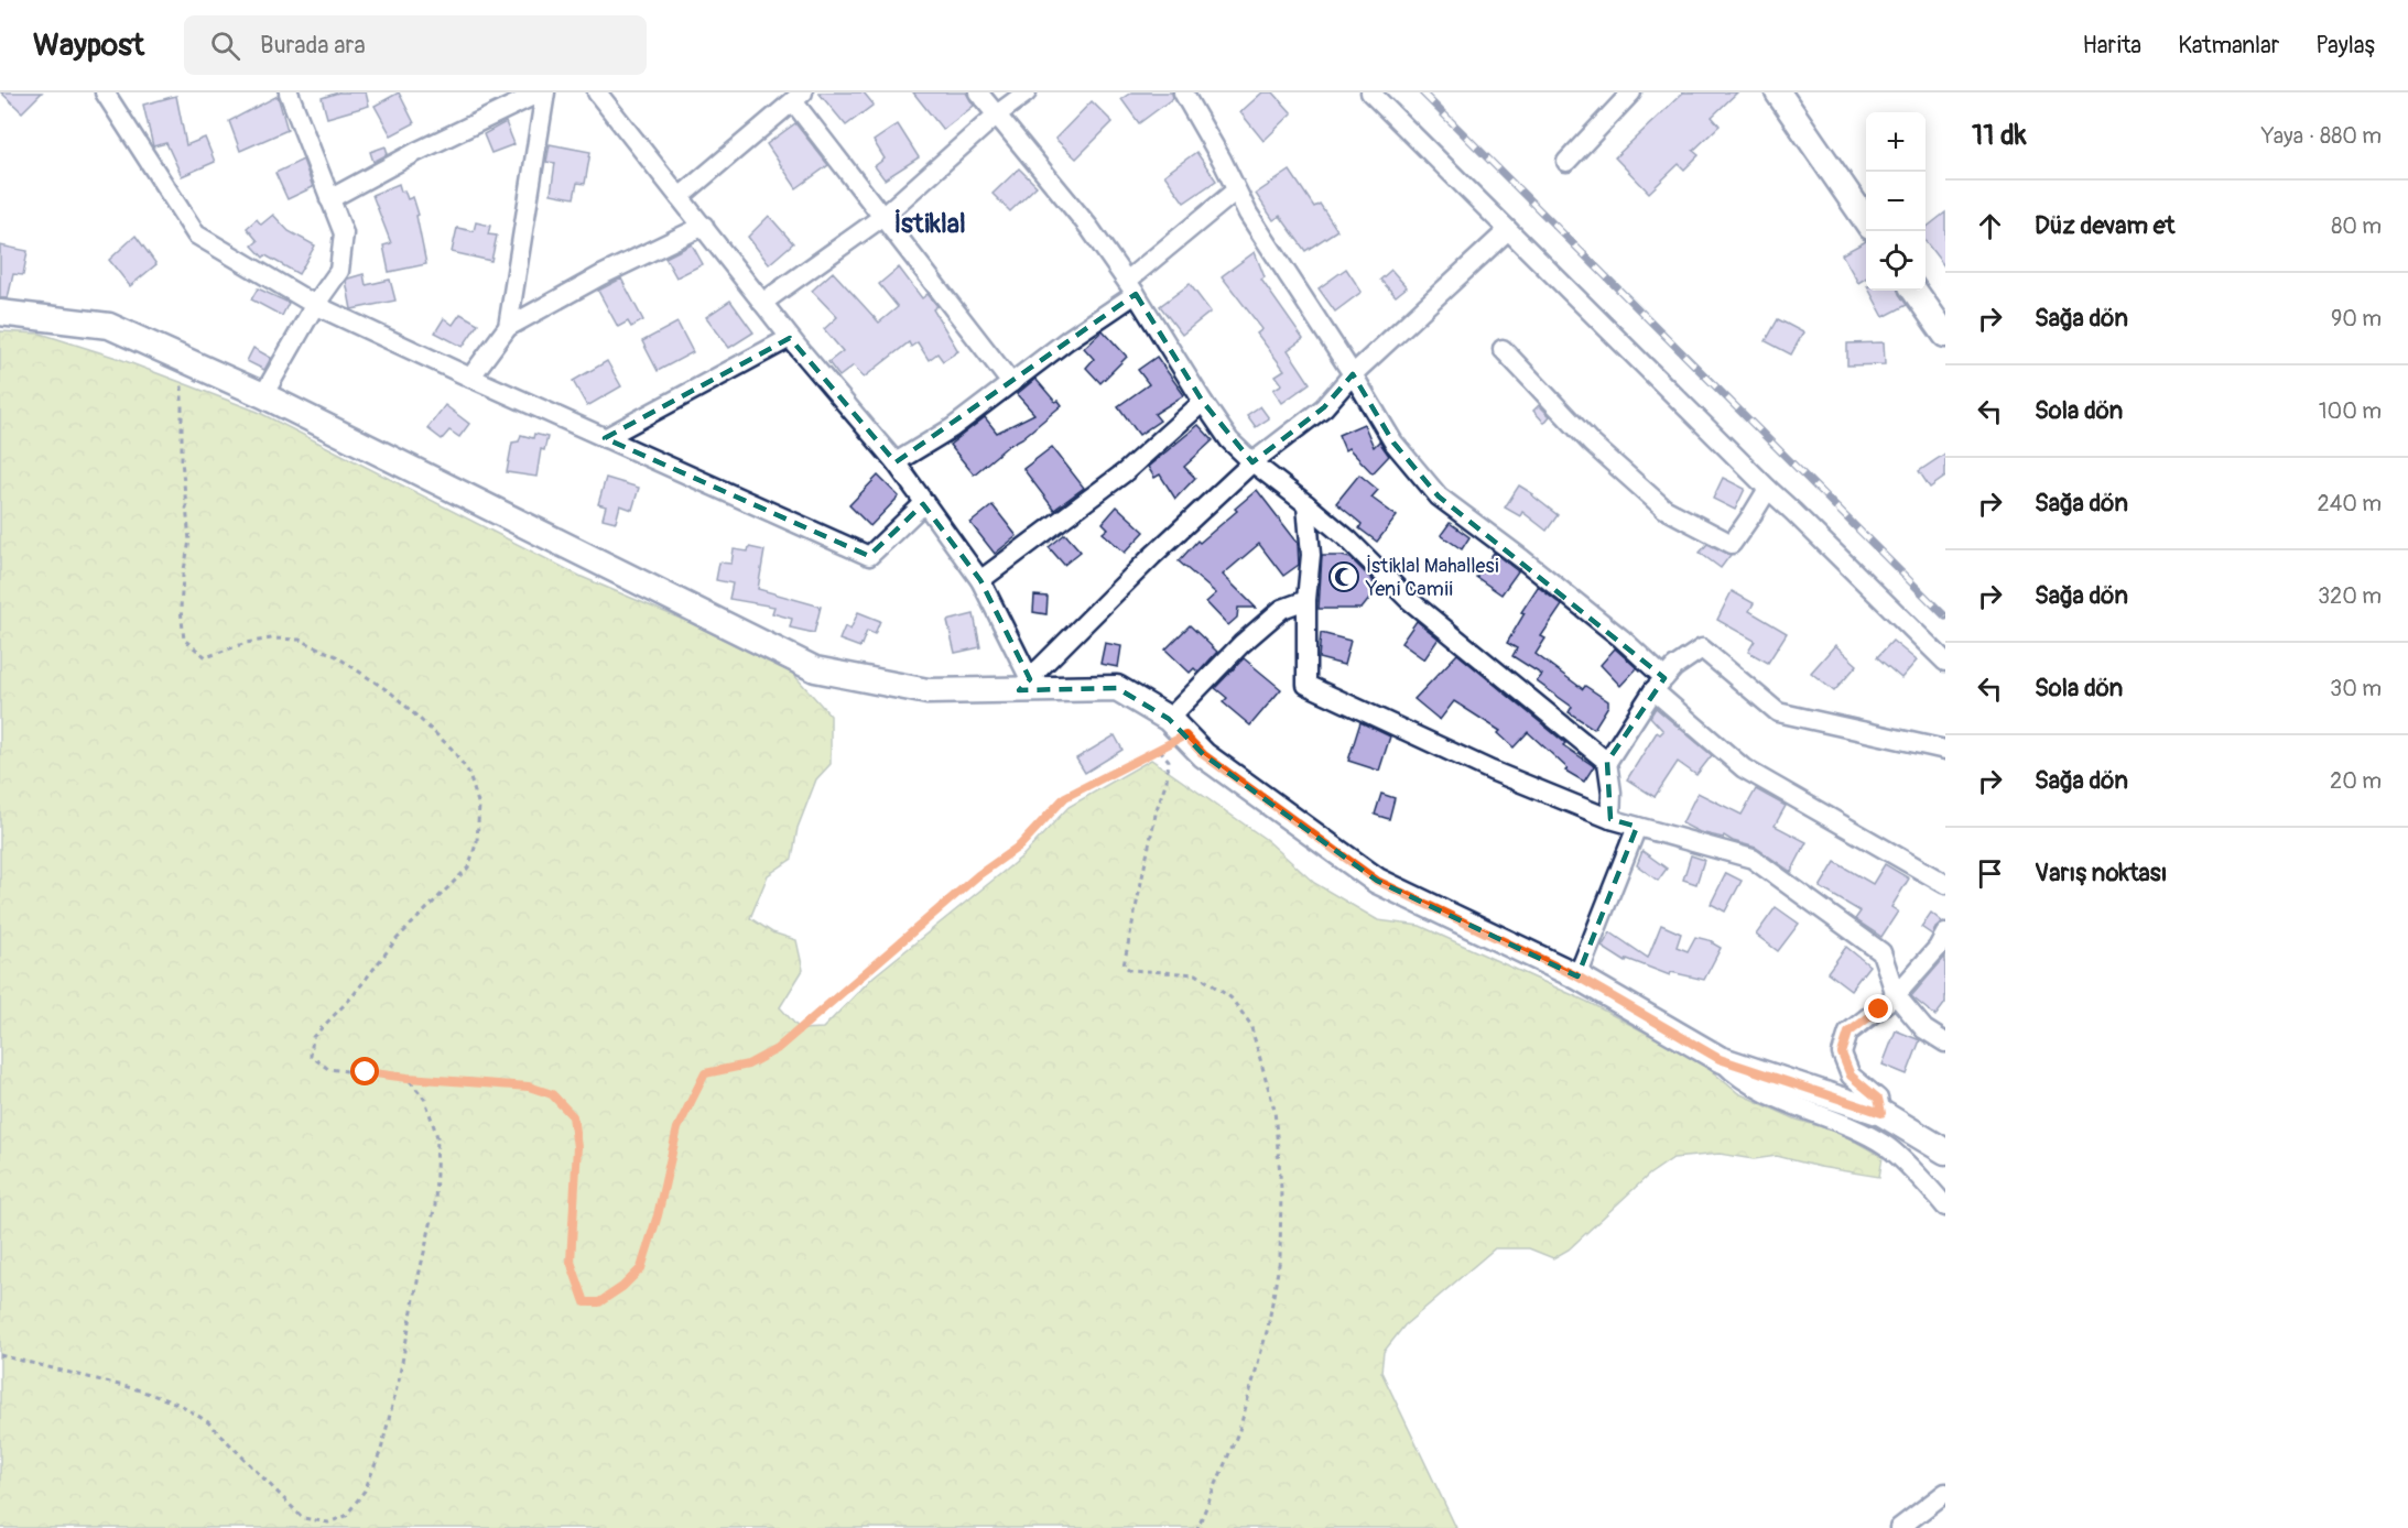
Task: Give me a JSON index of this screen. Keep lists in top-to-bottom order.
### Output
{
  "districts": ["İstiklal"],
  "places": {
    "mosque": ["İstiklal Mahallesi Yeni Camii"]
  },
  "page": {
    "header": "Waypost",
    "search": "Burada ara",
    "nav": ["Harita", "Katmanlar", "Paylaş"],
    "heading": ["11 dk", "Yaya · 880 m"],
    "map_buttons": ["+", "−"],
    "list": [
      ["Düz devam et", "80 m"],
      ["Sağa dön", "90 m"],
      ["Sola dön", "100 m"],
      ["Sağa dön", "240 m"],
      ["Sağa dön", "320 m"],
      ["Sola dön", "30 m"],
      ["Sağa dön", "20 m"],
      "Varış noktası"
    ]
  }
}
